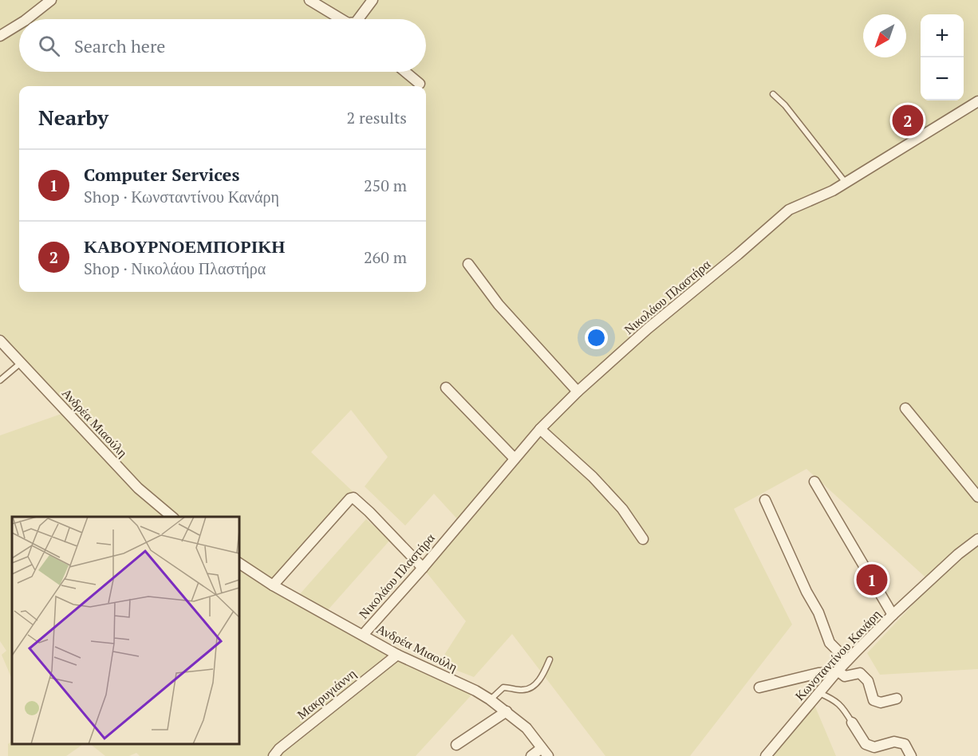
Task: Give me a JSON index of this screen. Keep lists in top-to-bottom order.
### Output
{
  "streets": {
    "street": [
      "Νικολάου Πλαστήρα",
      "Ανδρέα Μιαούλη",
      "Κωνσταντίνου Κανάρη",
      "Μακρυγιάννη"
    ]
  },
  "crossings": [
    ["Νικολάου Πλαστήρα", "Ανδρέα Μιαούλη"],
    ["Ανδρέα Μιαούλη", "Μακρυγιάννη"]
  ],
  "north": "bottom left",
  "page": {
    "map_buttons": ["+", "−"],
    "search": "Search here",
    "heading": ["Nearby", "2 results"],
    "pins": ["2", "1"],
    "list": [
      {
        "mark": "1",
        "name": "Computer Services",
        "note": "Shop · Κωνσταντίνου Κανάρη",
        "value": "250 m"
      },
      {
        "mark": "2",
        "name": "ΚΑΒΟΥΡΝΟΕΜΠΟΡΙΚΗ",
        "note": "Shop · Νικολάου Πλαστήρα",
        "value": "260 m"
      }
    ]
  }
}
